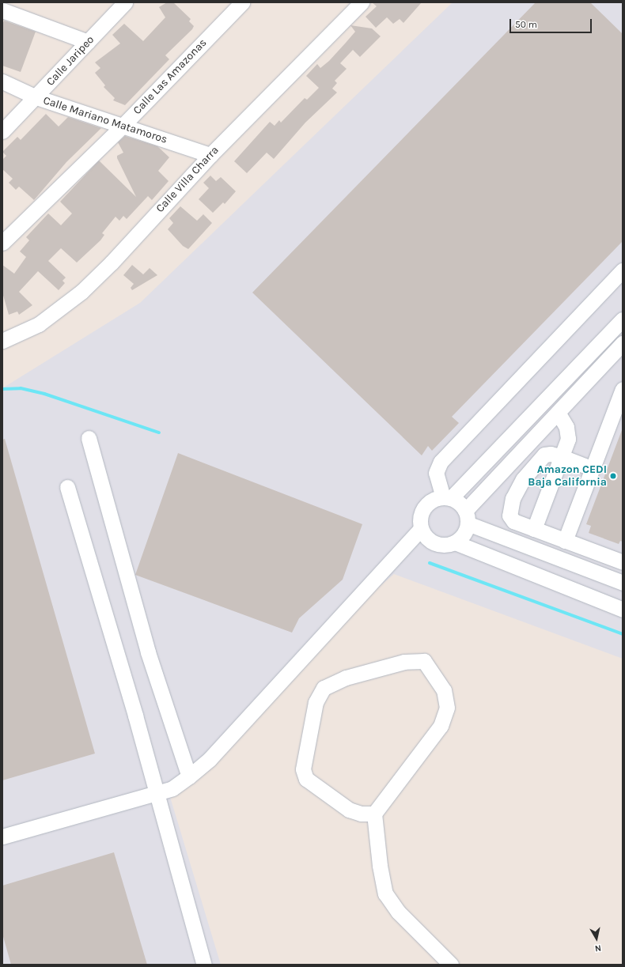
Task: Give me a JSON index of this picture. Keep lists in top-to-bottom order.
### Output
{
  "streets": {
    "street": [
      "Calle Jaripeo",
      "Calle Las Amazonas",
      "Calle Mariano Matamoros",
      "Calle Villa Charra"
    ]
  },
  "crossings": [
    ["Calle Jaripeo", "Calle Mariano Matamoros"],
    ["Calle Las Amazonas", "Calle Mariano Matamoros"],
    ["Calle Mariano Matamoros", "Calle Villa Charra"]
  ],
  "places": ["Amazon CEDI Baja California"],
  "scale_bar": "50 m",
  "north": "bottom"
}
